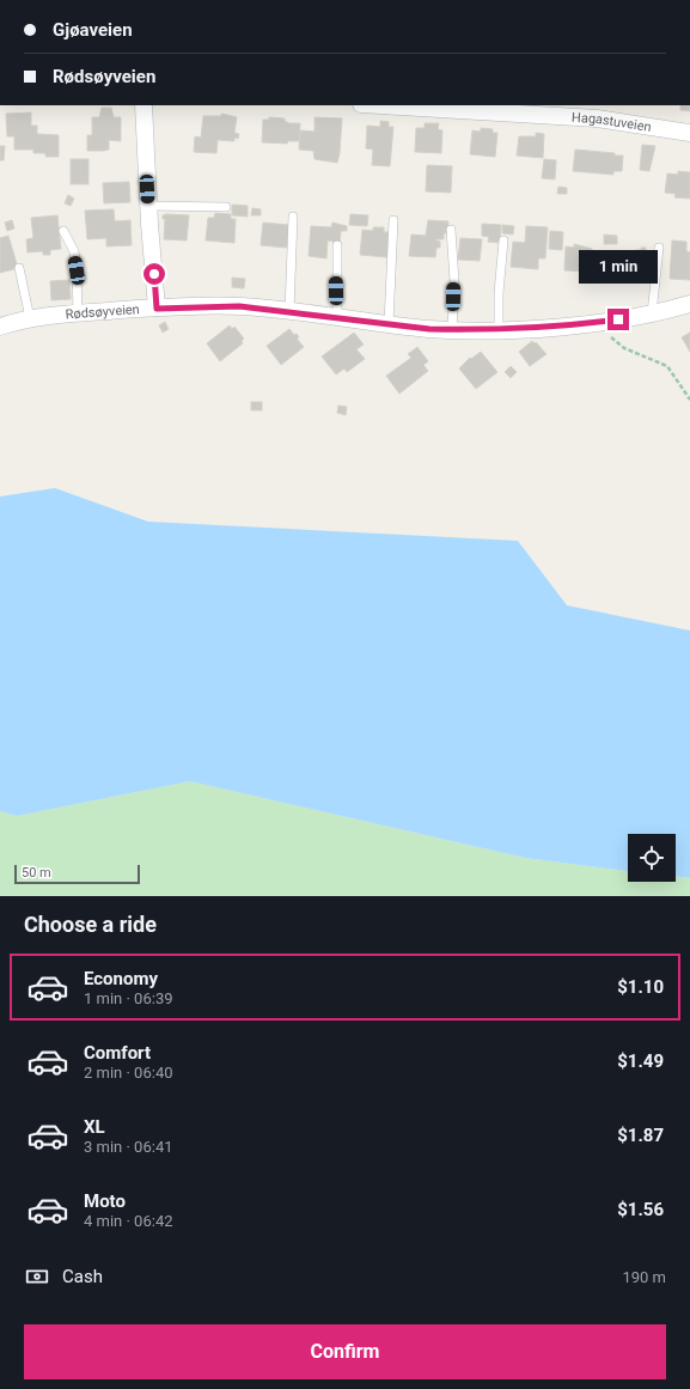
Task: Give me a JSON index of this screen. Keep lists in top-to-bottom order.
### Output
{
  "streets": {
    "street": ["Hagastuveien", "Rødsøyveien"]
  },
  "scale_bar": "50 m",
  "page": {
    "banner": ["Gjøaveien", "Rødsøyveien"],
    "bubble": "1 min",
    "scale": "50 m",
    "heading": "Choose a ride",
    "list": [
      {
        "name": "Economy",
        "note": "1 min · 06:39",
        "value": "$1.10"
      },
      {
        "name": "Comfort",
        "note": "2 min · 06:40",
        "value": "$1.49"
      },
      {
        "name": "XL",
        "note": "3 min · 06:41",
        "value": "$1.87"
      },
      {
        "name": "Moto",
        "note": "4 min · 06:42",
        "value": "$1.56"
      }
    ],
    "pay": ["Cash", "190 m"],
    "buttons": "Confirm"
  }
}
